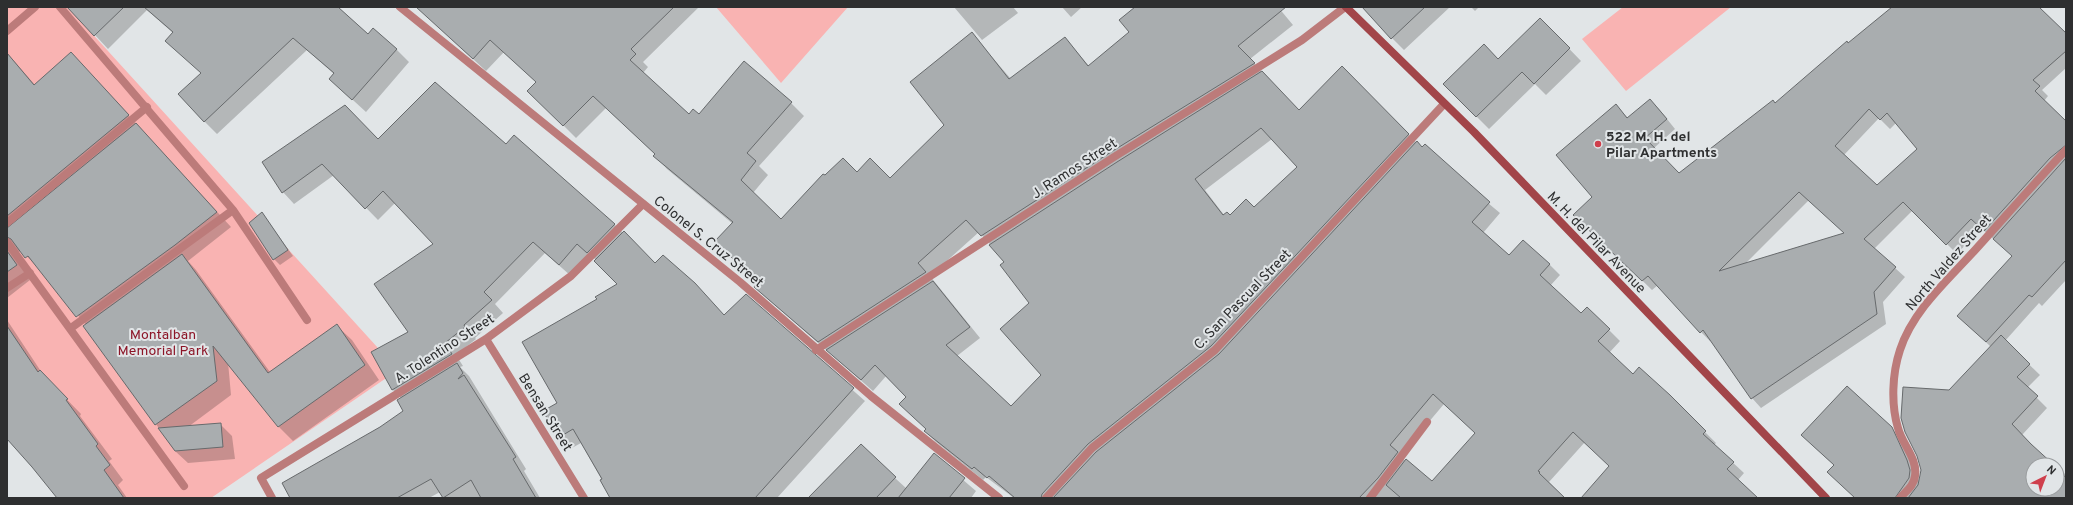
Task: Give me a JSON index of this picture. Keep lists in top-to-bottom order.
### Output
{
  "streets": {
    "main road": ["M. H. del Pilar Avenue"],
    "street": [
      "J. Ramos Street",
      "Colonel S. Cruz Street",
      "North Valdez Street",
      "C. San Pascual Street",
      "A. Tolentino Street",
      "Bensan Street"
    ]
  },
  "crossings": [
    ["J. Ramos Street", "Colonel S. Cruz Street"],
    ["J. Ramos Street", "M. H. del Pilar Avenue"],
    ["Colonel S. Cruz Street", "A. Tolentino Street"],
    ["M. H. del Pilar Avenue", "C. San Pascual Street"],
    ["A. Tolentino Street", "Bensan Street"]
  ],
  "parks": ["Montalban Memorial Park"],
  "places": ["522 M. H. del Pilar Apartments"],
  "north": "top right"
}
